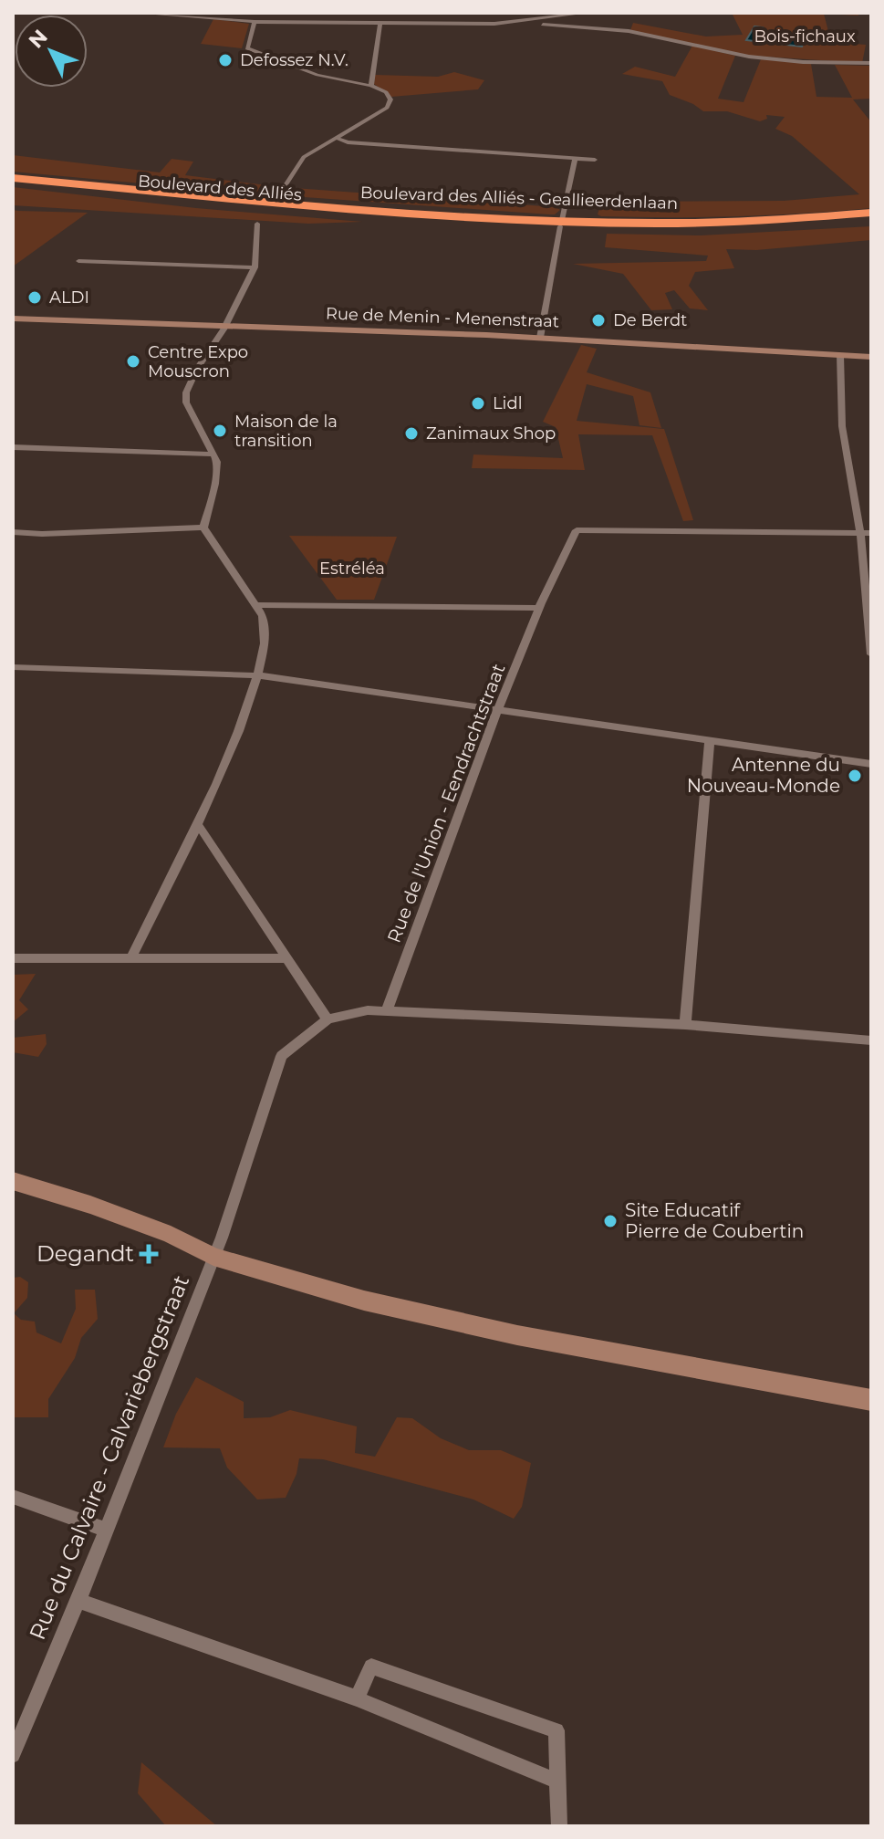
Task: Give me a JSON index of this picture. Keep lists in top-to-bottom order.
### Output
{
  "streets": {
    "highway": ["Boulevard des Alliés", "Boulevard des Alliés - Geallieerdenlaan"],
    "street": ["Rue de Menin - Menenstraat", "Rue de l'Union - Eendrachtstraat", "Rue du Calvaire - Calvariebergstraat"]
  },
  "crossings": [
    ["Boulevard des Alliés", "Boulevard des Alliés - Geallieerdenlaan"]
  ],
  "parks": ["Bois-fichaux", "Estréléa"],
  "places": {
    "other": [
      "Defossez N.V.",
      "ALDI",
      "De Berdt",
      "Centre Expo Mouscron",
      "Lidl",
      "Maison de la transition",
      "Zanimaux Shop",
      "Antenne du Nouveau-Monde",
      "Site Educatif Pierre de Coubertin"
    ],
    "health": ["Degandt"]
  },
  "north": "top left"
}
